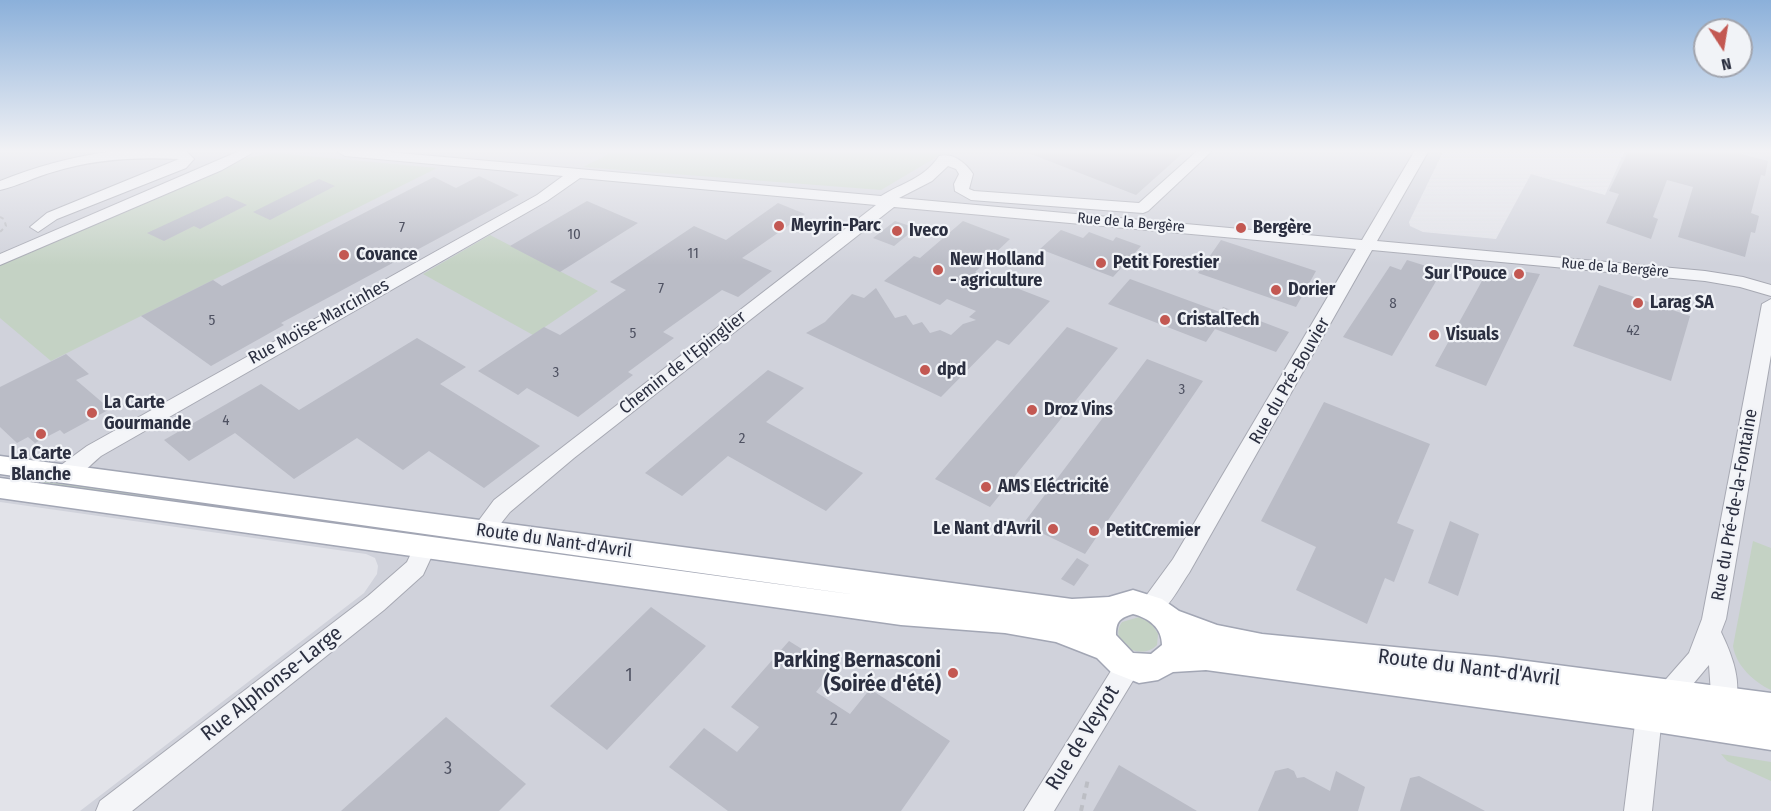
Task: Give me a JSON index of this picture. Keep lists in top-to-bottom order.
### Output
{
  "streets": {
    "main road": ["Route du Nant-d'Avril"],
    "street": [
      "Rue de la Bergère",
      "Rue Moïse-Marcinhes",
      "Chemin de l'Epinglier",
      "Rue du Pré-Bouvier",
      "Rue du Pré-de-la-Fontaine",
      "Rue Alphonse-Large",
      "Rue de Veyrot"
    ]
  },
  "crossings": [
    ["Rue de la Bergère", "Chemin de l'Epinglier"],
    ["Rue de la Bergère", "Rue du Pré-Bouvier"],
    ["Rue Moïse-Marcinhes", "Route du Nant-d'Avril"],
    ["Chemin de l'Epinglier", "Route du Nant-d'Avril"],
    ["Rue du Pré-Bouvier", "Route du Nant-d'Avril"],
    ["Rue du Pré-Bouvier", "Rue de Veyrot"],
    ["Rue du Pré-de-la-Fontaine", "Route du Nant-d'Avril"],
    ["Route du Nant-d'Avril", "Rue Alphonse-Large"],
    ["Route du Nant-d'Avril", "Rue de Veyrot"]
  ],
  "places": [
    "Meyrin-Parc",
    "Bergère",
    "Iveco",
    "Covance",
    "Petit Forestier",
    "New Holland - agriculture",
    "Sur l'Pouce",
    "Dorier",
    "Larag SA",
    "CristalTech",
    "Visuals",
    "dpd",
    "Droz Vins",
    "La Carte Gourmande",
    "La Carte Blanche",
    "AMS Eléctricité",
    "Le Nant d'Avril",
    "PetitCremier",
    "Parking Bernasconi (Soirée d'été)"
  ],
  "house_numbers": [
    "7",
    "10",
    "11",
    "7",
    "8",
    "5",
    "42",
    "5",
    "3",
    "3",
    "4",
    "2",
    "1",
    "2",
    "3"
  ],
  "north": "bottom"
}
